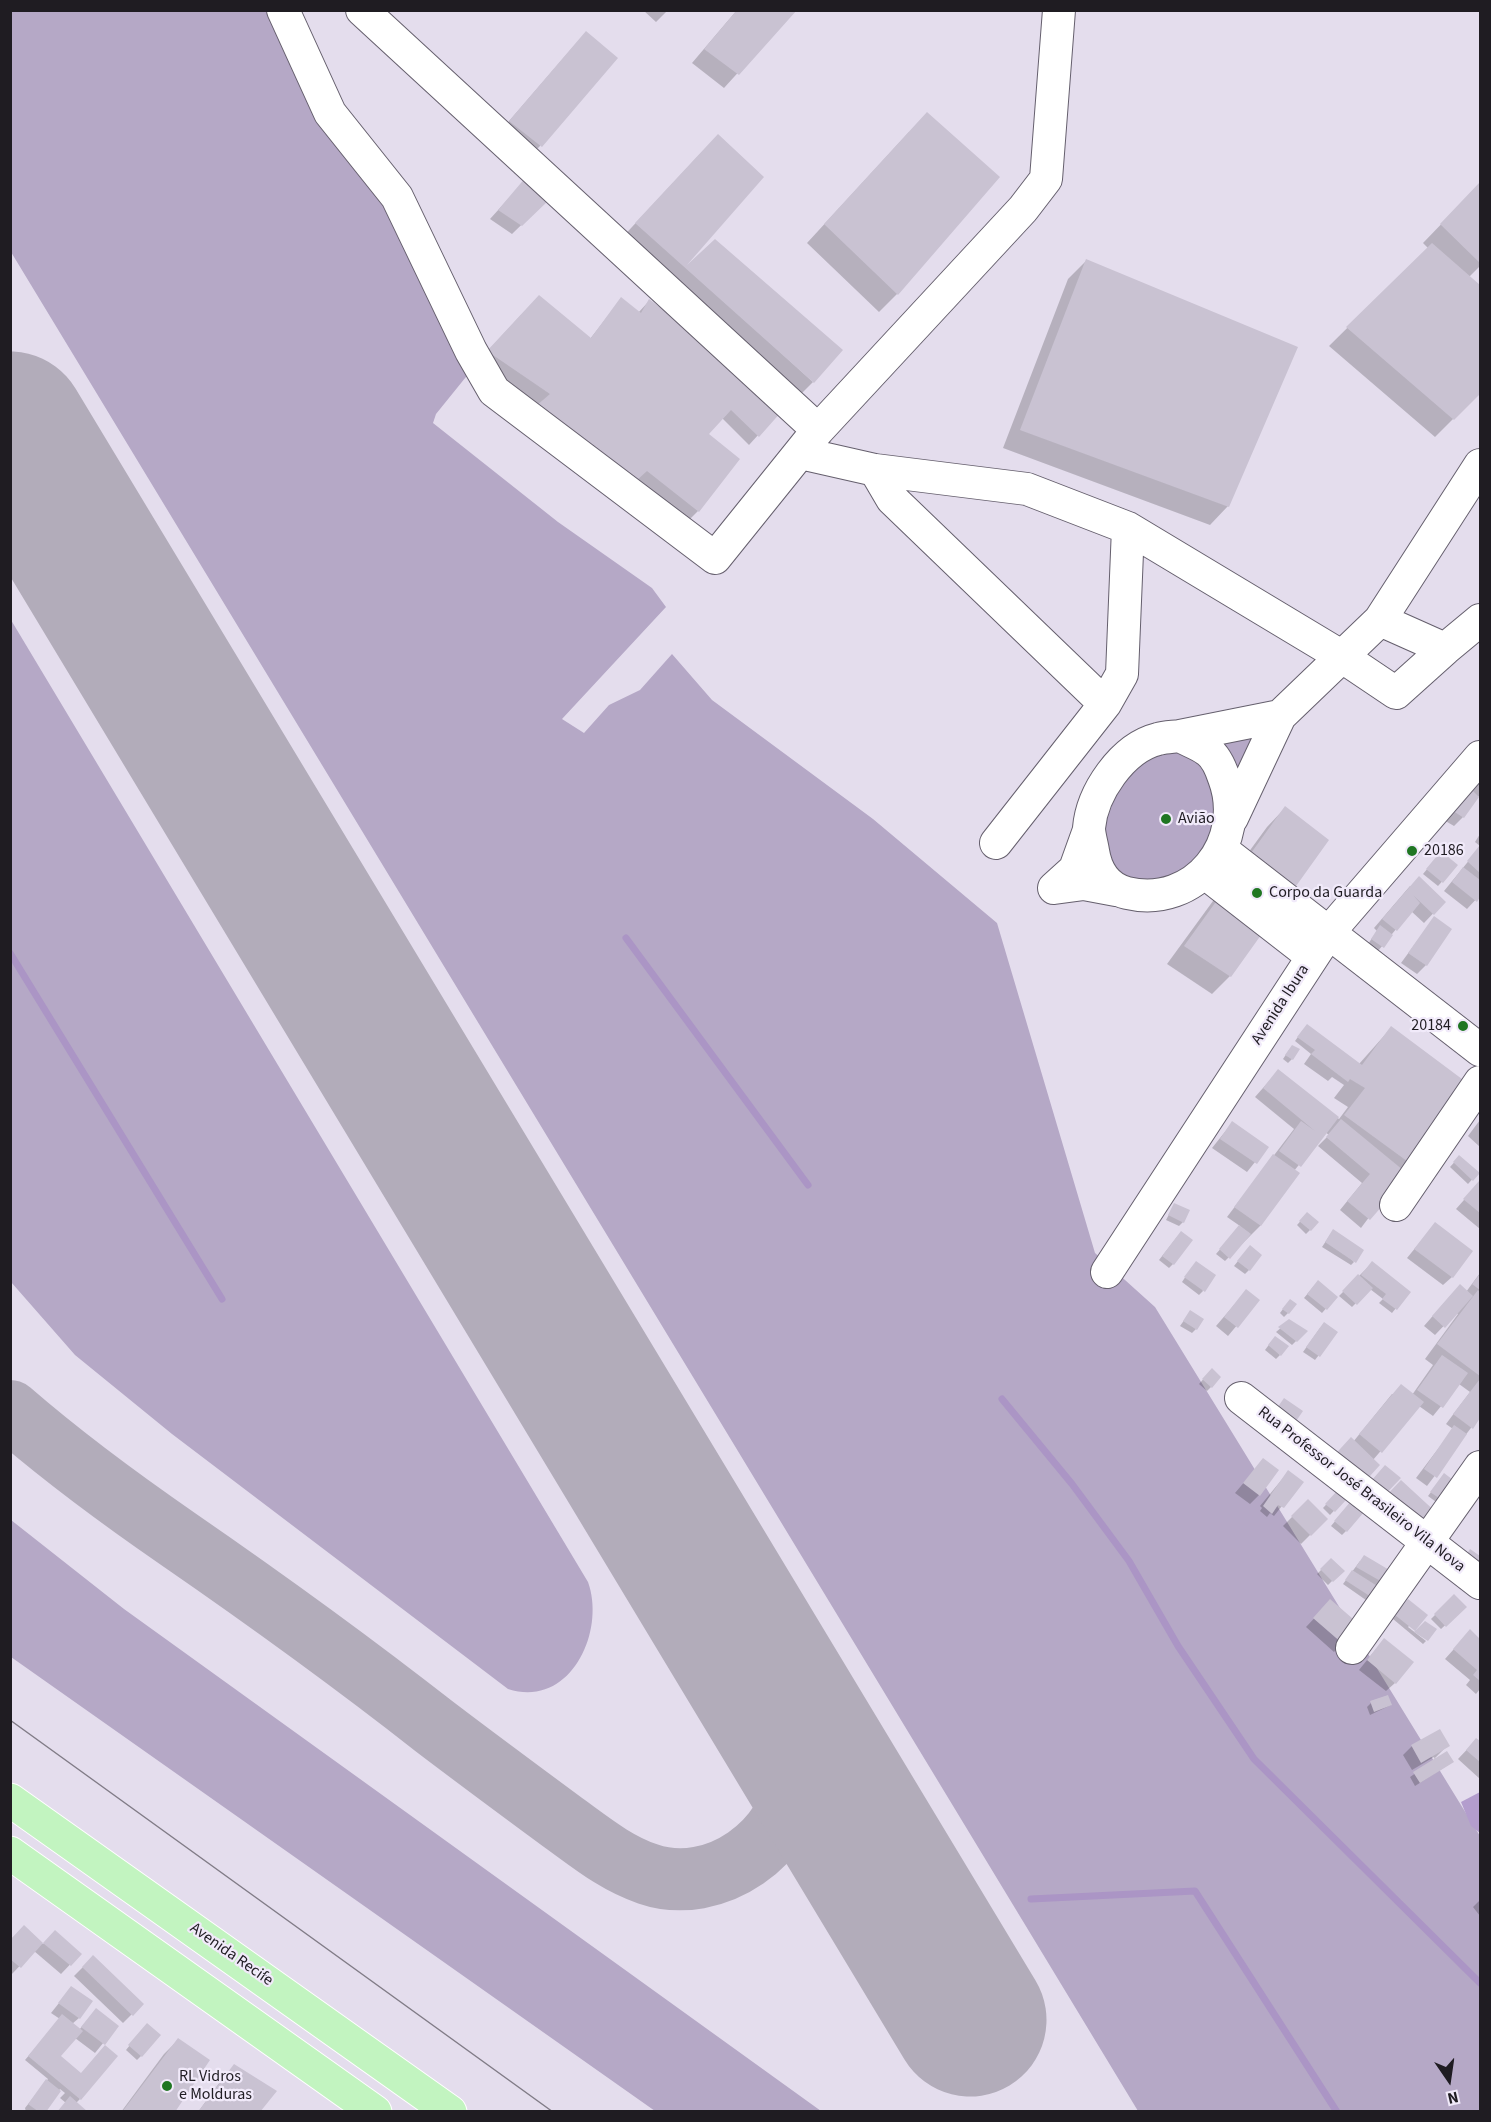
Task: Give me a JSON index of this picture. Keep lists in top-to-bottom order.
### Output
{
  "streets": {
    "main road": ["Avenida Recife"],
    "street": ["Avenida Ibura", "Rua Professor José Brasileiro Vila Nova"]
  },
  "places": [
    "Avião",
    "20186",
    "Corpo da Guarda",
    "20184",
    "RL Vidros e Molduras"
  ],
  "north": "bottom"
}
